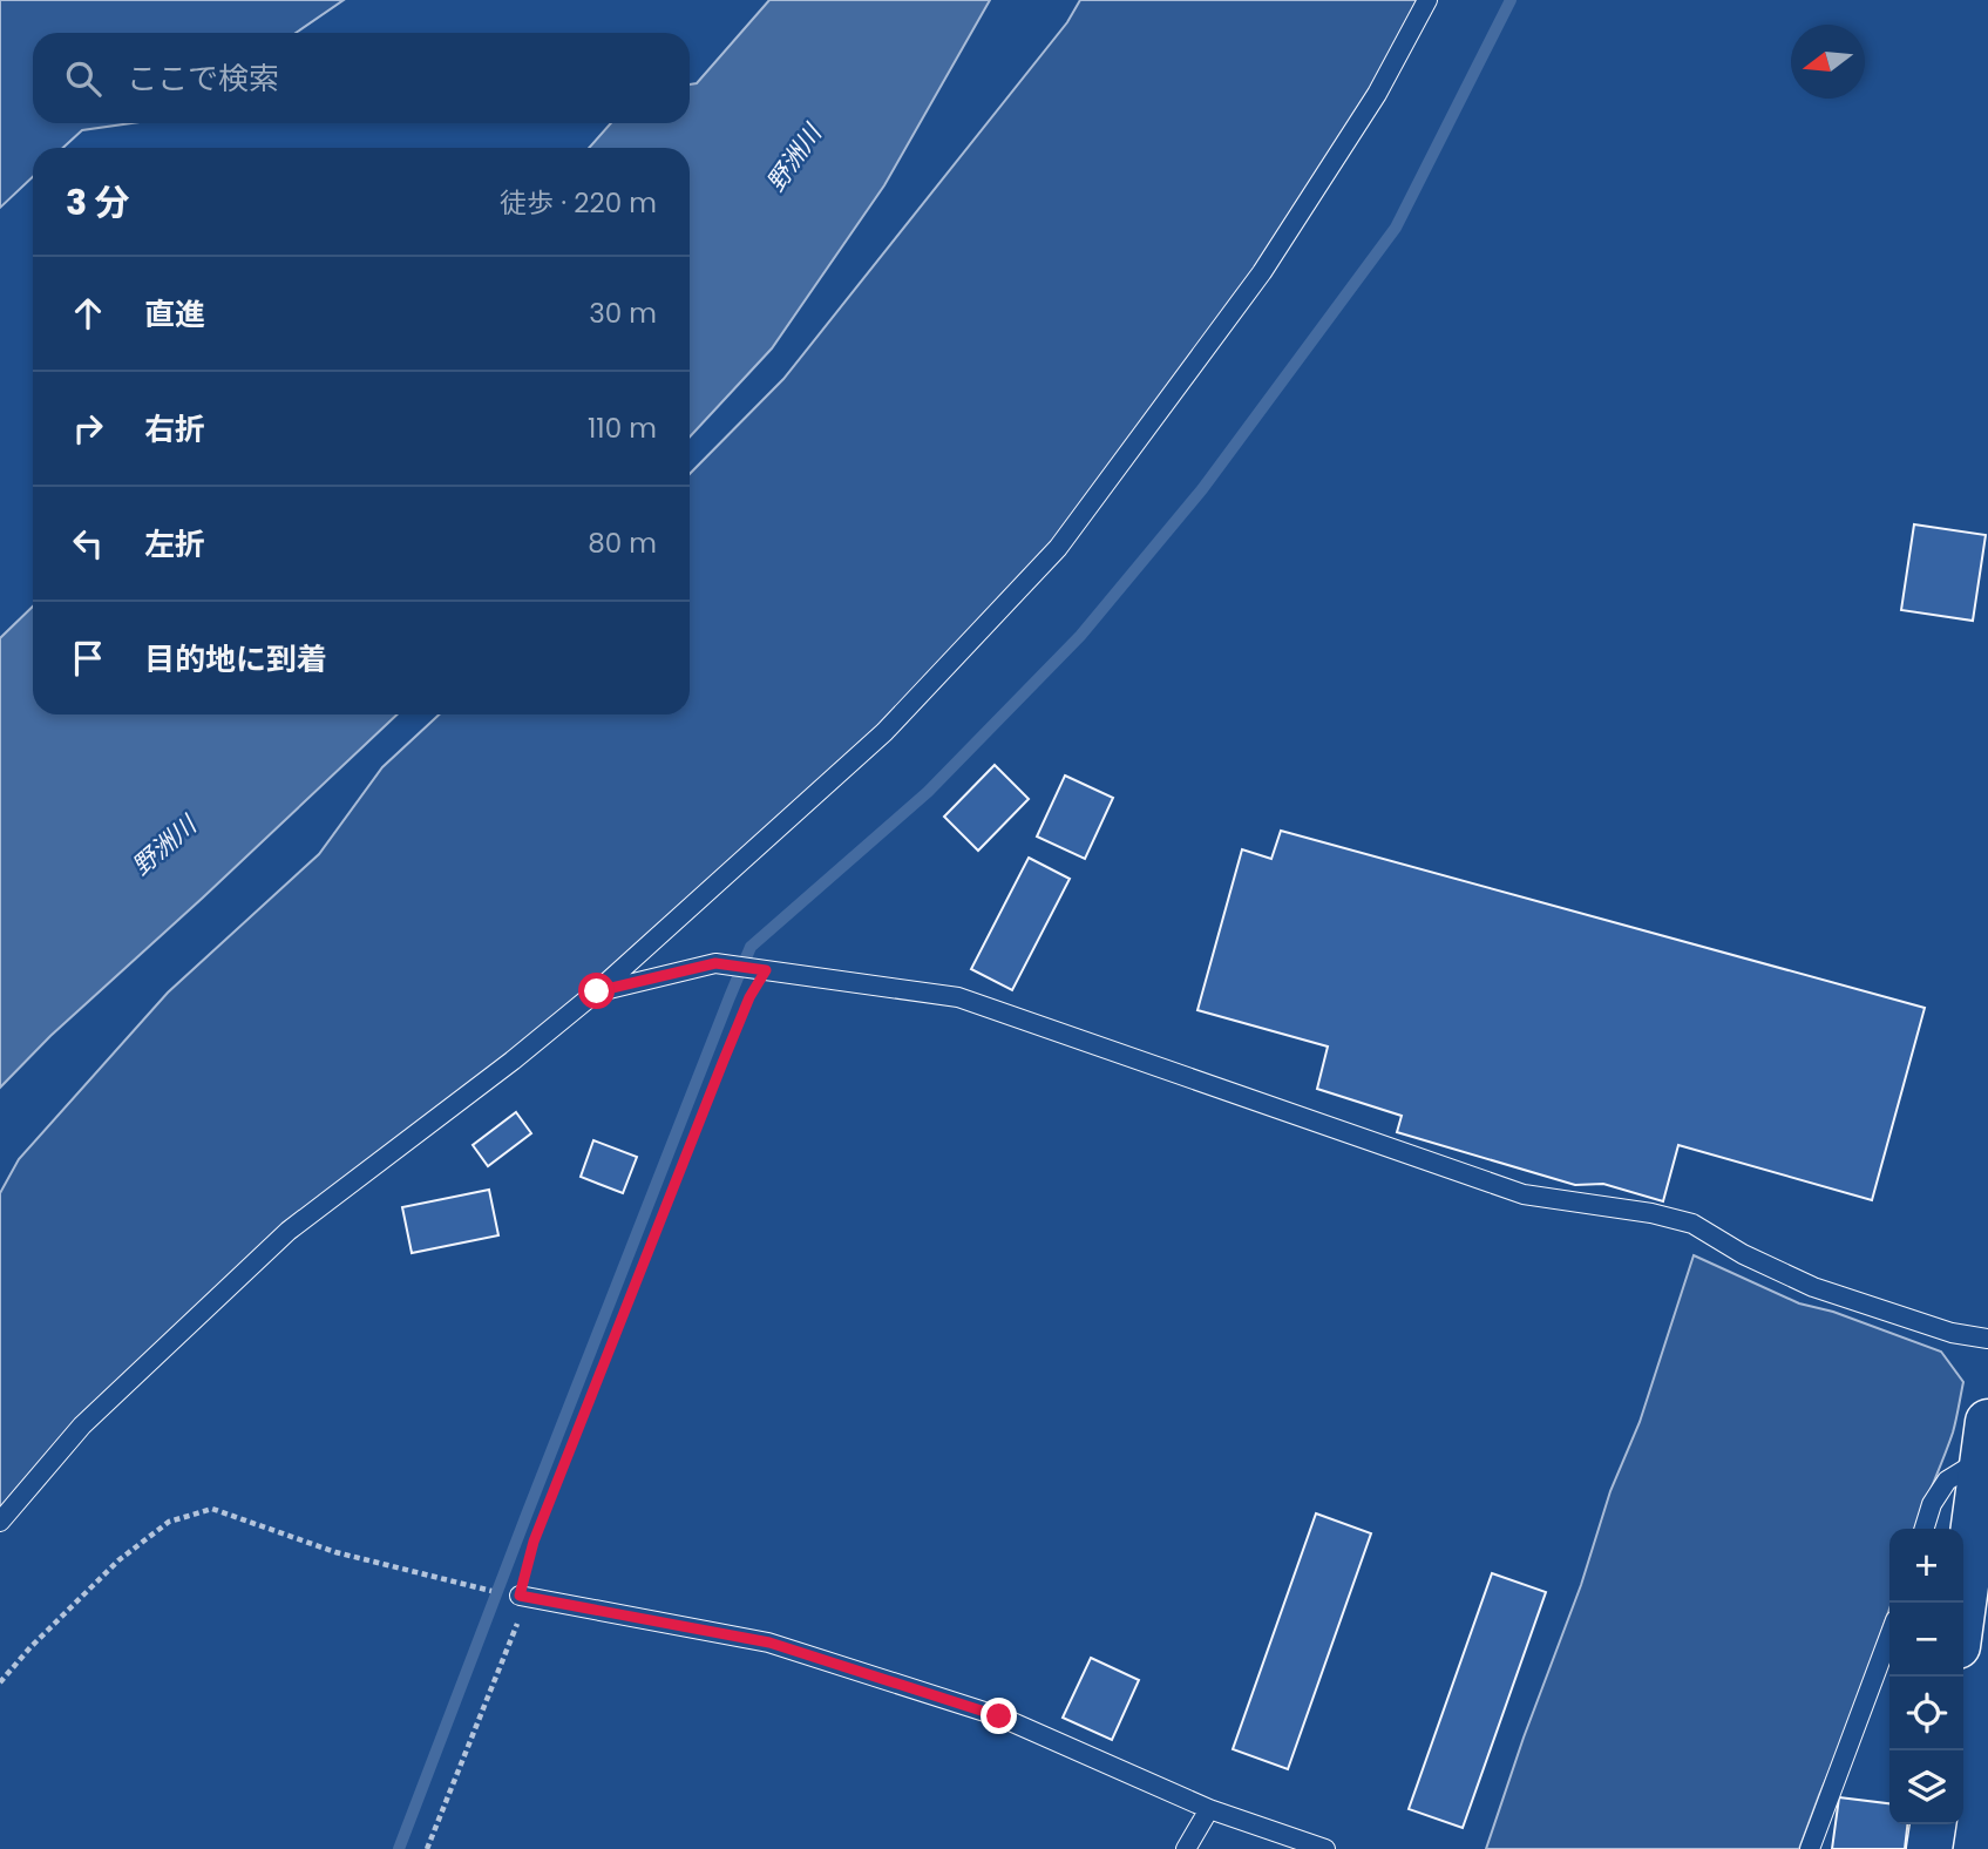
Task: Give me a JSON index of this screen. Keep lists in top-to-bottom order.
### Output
{
  "water": ["野洲川"],
  "north": "left",
  "page": {
    "search": "ここで検索",
    "heading": ["3 分", "徒歩 · 220 m"],
    "list": [
      ["直進", "30 m"],
      ["右折", "110 m"],
      ["左折", "80 m"],
      "目的地に到着"
    ],
    "map_buttons": ["+", "−"]
  }
}
